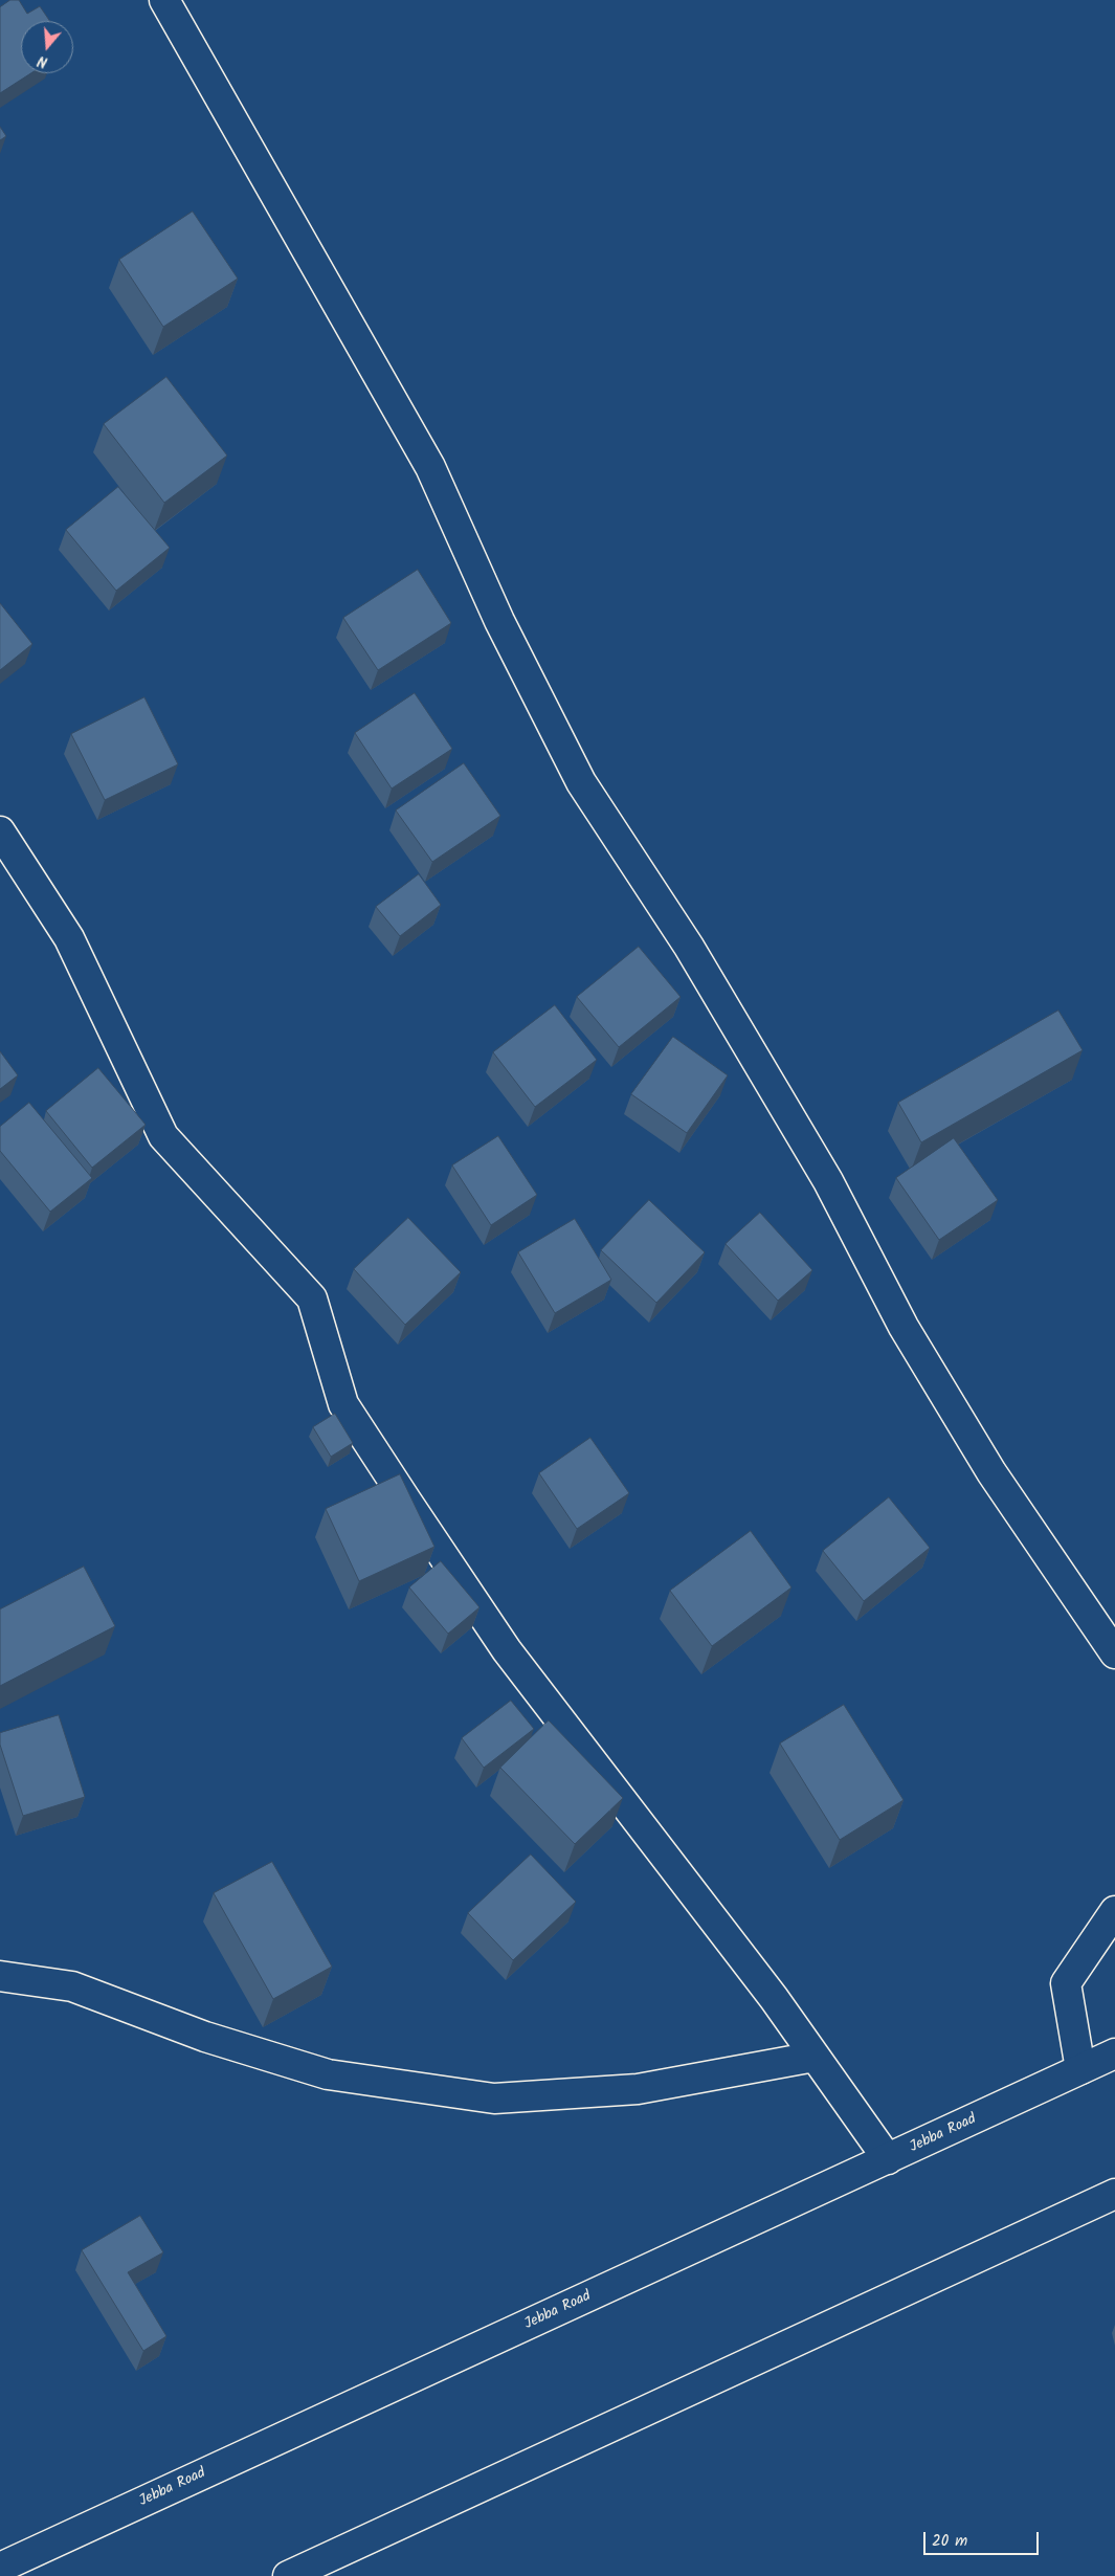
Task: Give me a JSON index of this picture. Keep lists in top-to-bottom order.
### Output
{
  "streets": {
    "main road": ["Jebba Road"]
  },
  "scale_bar": "20 m",
  "north": "bottom"
}
